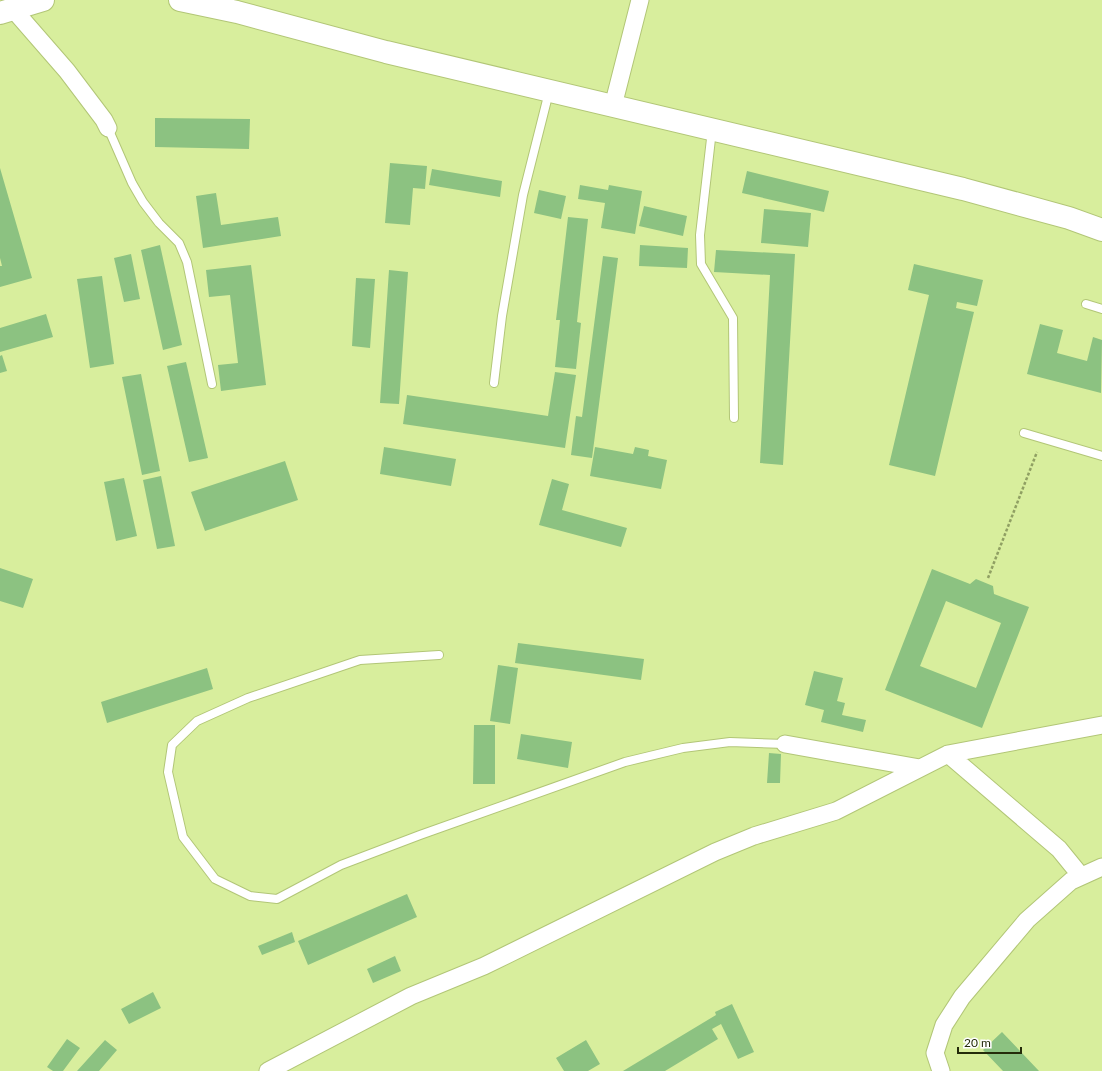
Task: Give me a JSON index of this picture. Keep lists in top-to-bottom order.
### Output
{
  "scale_bar": "20 m"
}
